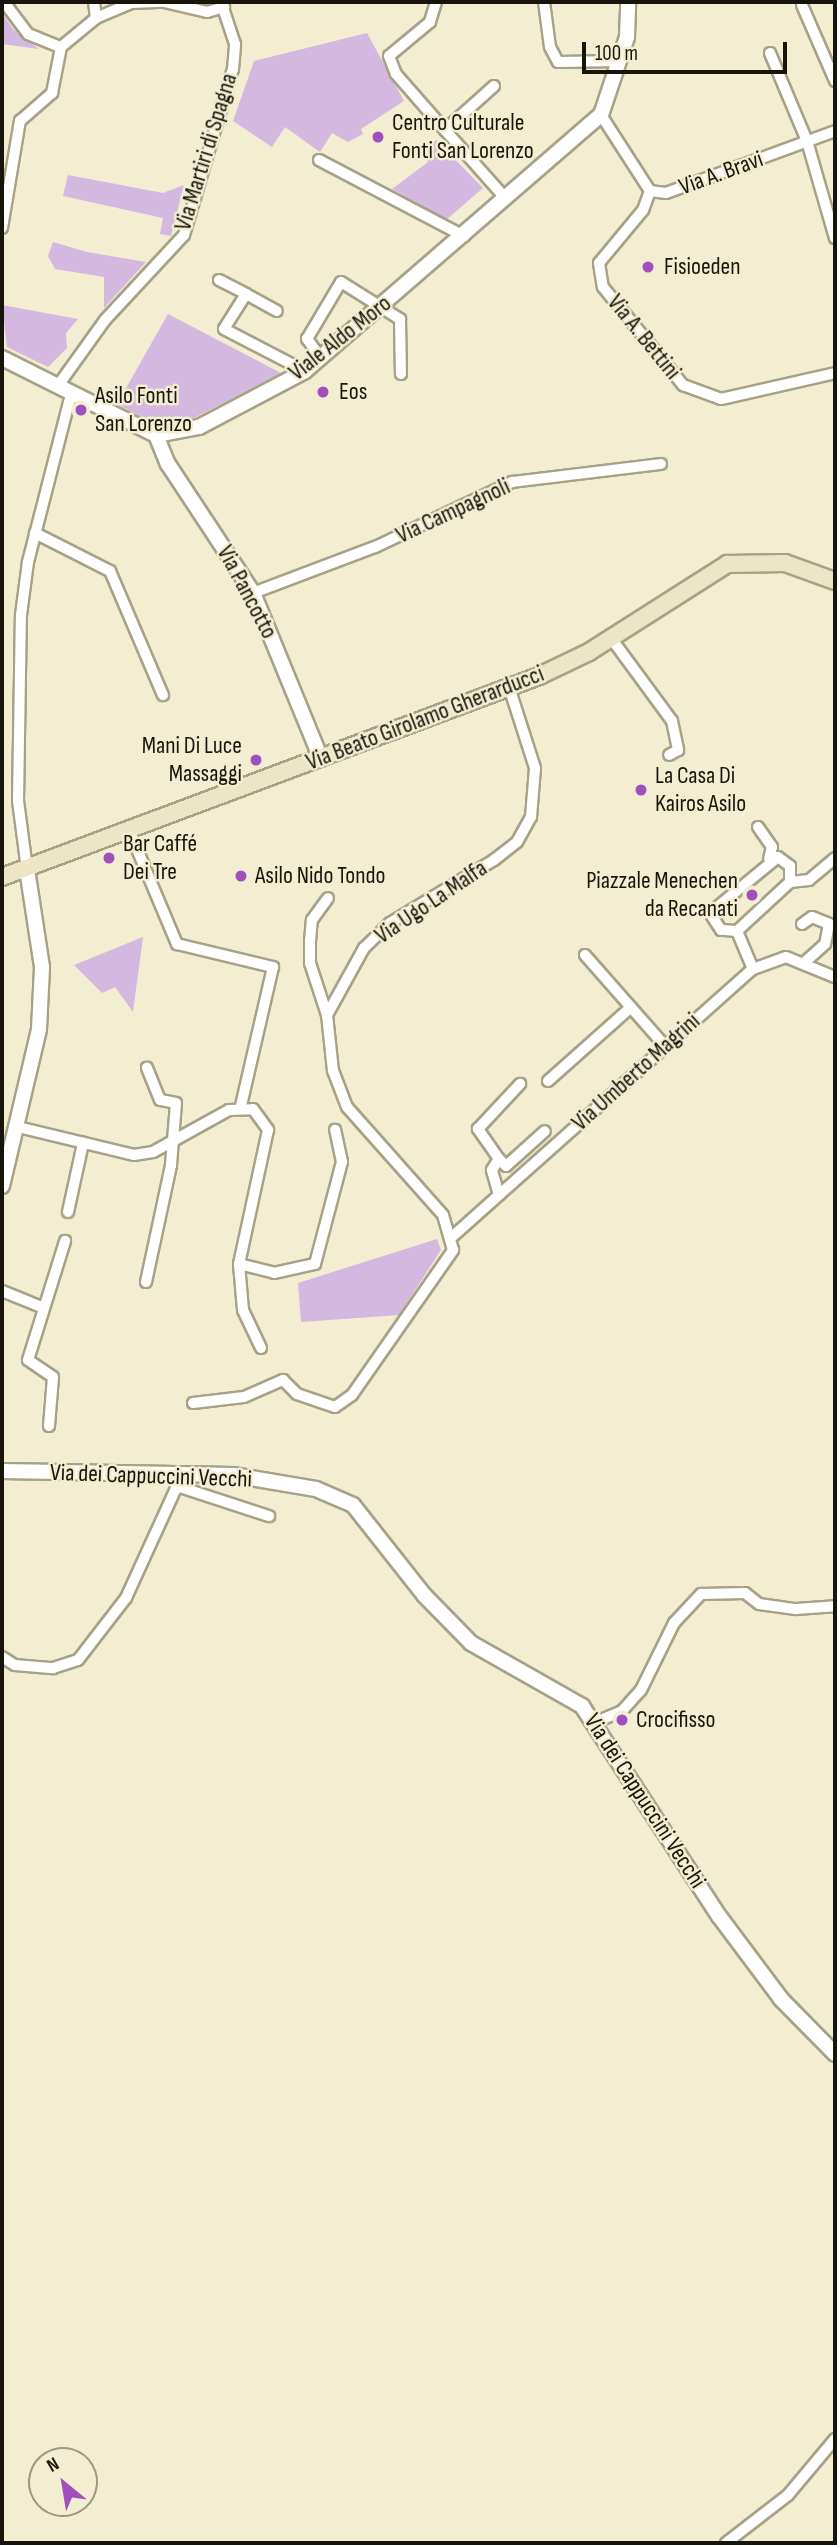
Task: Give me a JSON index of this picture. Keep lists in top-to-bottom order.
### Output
{
  "streets": {
    "main road": ["Via Beato Girolamo Gherarducci"],
    "street": [
      "Via Martiri di Spagna",
      "Via A. Bravi",
      "Via A. Bettini",
      "Viale Aldo Moro",
      "Via Campagnoli",
      "Via Pancotto",
      "Via Ugo La Malfa",
      "Via Umberto Magrini",
      "Via dei Cappuccini Vecchi"
    ]
  },
  "crossings": [
    ["Via A. Bravi", "Via A. Bettini"],
    ["Via A. Bravi", "Viale Aldo Moro"],
    ["Viale Aldo Moro", "Via Pancotto"],
    ["Via Campagnoli", "Via Pancotto"],
    ["Via Pancotto", "Via Beato Girolamo Gherarducci"],
    ["Via Beato Girolamo Gherarducci", "Via Ugo La Malfa"]
  ],
  "places": [
    "Centro Culturale Fonti San Lorenzo",
    "Fisioeden",
    "Eos",
    "Asilo Fonti San Lorenzo",
    "Mani Di Luce Massaggi",
    "La Casa Di Kairos Asilo",
    "Bar Caffé Dei Tre",
    "Asilo Nido Tondo",
    "Piazzale Menechen da Recanati",
    "Crocifisso"
  ],
  "scale_bar": "100 m",
  "north": "top left"
}
